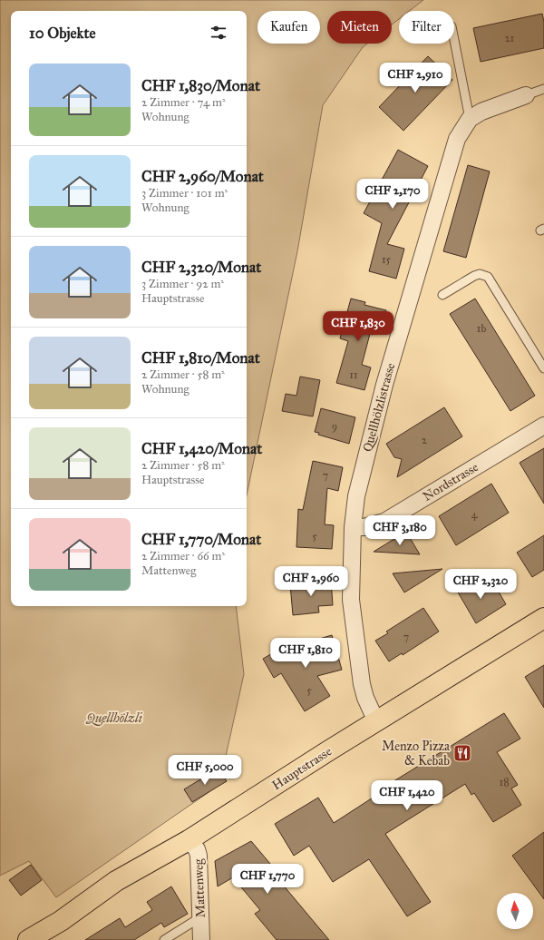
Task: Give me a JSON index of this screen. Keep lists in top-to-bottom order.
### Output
{
  "streets": {
    "main road": ["Hauptstrasse"],
    "street": ["Quellhölzlistrasse", "Nordstrasse", "Mattenweg"]
  },
  "crossings": [
    ["Quellhölzlistrasse", "Nordstrasse"],
    ["Quellhölzlistrasse", "Hauptstrasse"],
    ["Hauptstrasse", "Mattenweg"]
  ],
  "parks": ["Quellhölzli"],
  "places": {
    "restaurant": ["Menzo Pizza & Kebab"]
  },
  "house_numbers": [
    "21",
    "15",
    "1b",
    "11",
    "9",
    "2",
    "7",
    "4",
    "5",
    "7",
    "5",
    "18"
  ],
  "north": "top",
  "page": {
    "chip": ["Kaufen", "Mieten", "Filter"],
    "heading": "10 Objekte",
    "list": [
      {
        "name": "CHF 1,830/Monat",
        "note": "2 Zimmer · 74 m² · Wohnung"
      },
      {
        "name": "CHF 2,960/Monat",
        "note": "3 Zimmer · 101 m² · Wohnung"
      },
      {
        "name": "CHF 2,320/Monat",
        "note": "3 Zimmer · 92 m² · Hauptstrasse"
      },
      {
        "name": "CHF 1,810/Monat",
        "note": "2 Zimmer · 58 m² · Wohnung"
      },
      {
        "name": "CHF 1,420/Monat",
        "note": "2 Zimmer · 58 m² · Hauptstrasse"
      },
      {
        "name": "CHF 1,770/Monat",
        "note": "2 Zimmer · 66 m² · Mattenweg"
      }
    ],
    "price": [
      "CHF 2,910",
      "CHF 2,170",
      "CHF 1,830",
      "CHF 3,180",
      "CHF 2,960",
      "CHF 2,320",
      "CHF 1,810",
      "CHF 5,000",
      "CHF 1,420",
      "CHF 1,770"
    ]
  }
}
